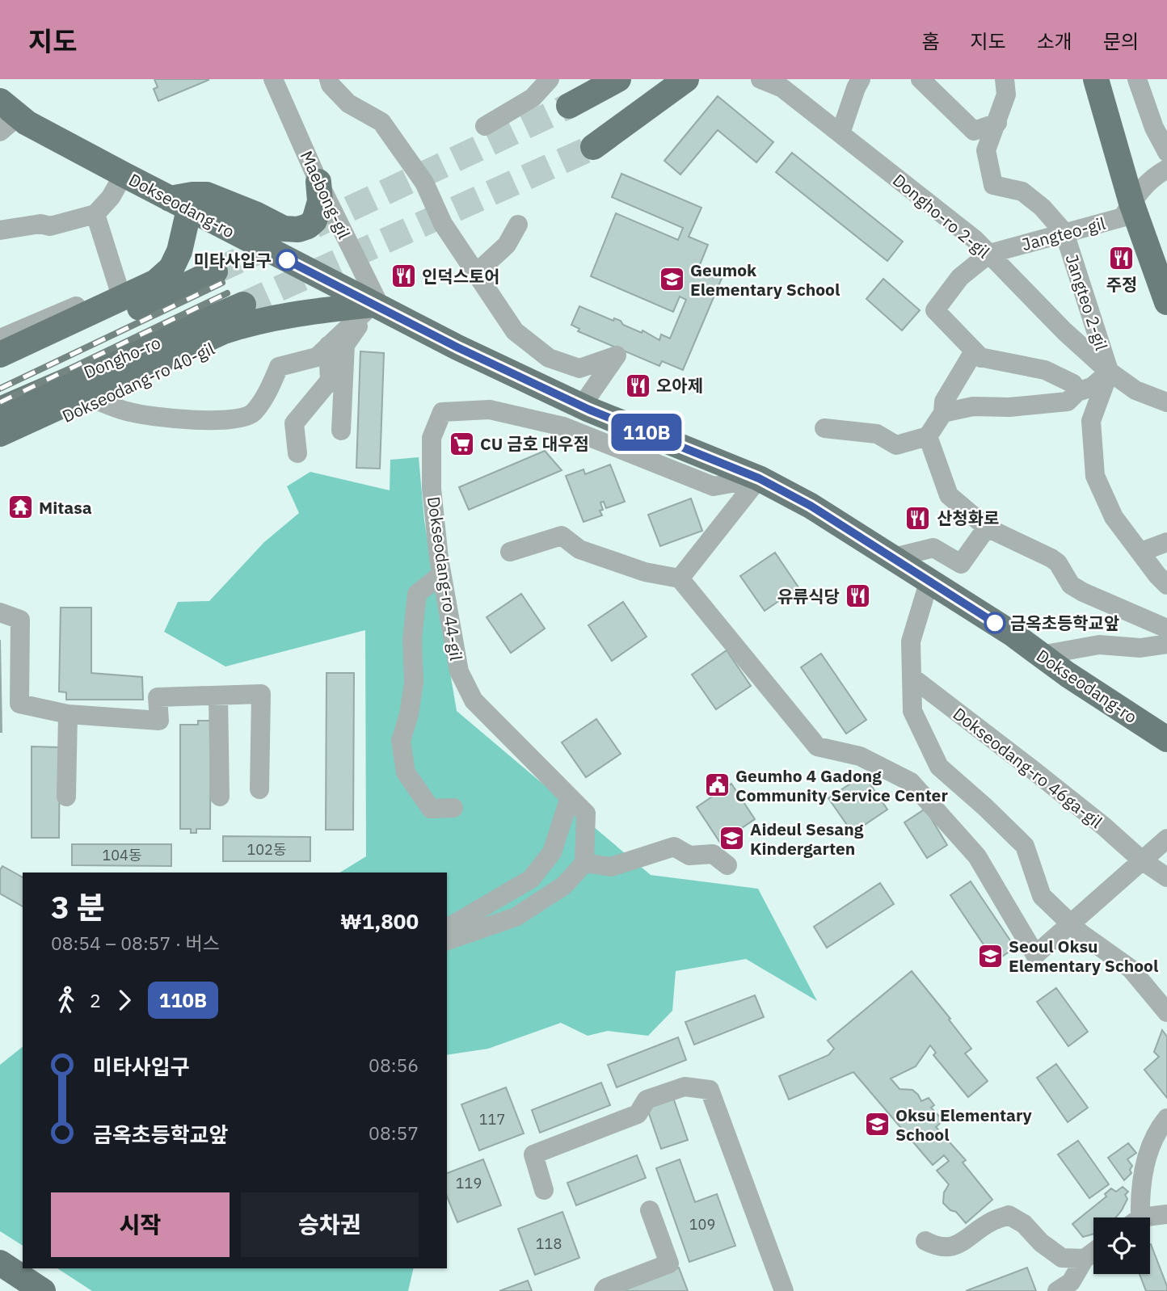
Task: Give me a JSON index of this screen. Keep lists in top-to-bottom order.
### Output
{
  "streets": {
    "main road": ["Dokseodang-ro", "Dongho-ro"],
    "street": [
      "Maebong-gil",
      "Dongho-ro 2-gil",
      "Jangteo-gil",
      "Jangteo 2-gil",
      "Dokseodang-ro 40-gil",
      "Dokseodang-ro 44-gil",
      "Dokseodang-ro 46ga-gil"
    ]
  },
  "crossings": [
    ["Maebong-gil", "Dokseodang-ro"],
    ["Dokseodang-ro", "Dokseodang-ro 44-gil"],
    ["Dongho-ro 2-gil", "Jangteo-gil"],
    ["Dongho-ro 2-gil", "Jangteo 2-gil"],
    ["Jangteo-gil", "Jangteo 2-gil"]
  ],
  "places": {
    "restaurant": [
      "주정",
      "인덕스토어",
      "오아제",
      "산청화로",
      "유류식당"
    ],
    "other": ["미타사입구", "금옥초등학교앞"],
    "school or university": [
      "Geumok Elementary School",
      "Aideul Sesang Kindergarten",
      "Seoul Oksu Elementary School",
      "Oksu Elementary School"
    ],
    "supermarket": ["CU 금호 대우점"],
    "temple": ["Mitasa"],
    "public building": ["Geumho 4 Gadong Community Service Center"]
  },
  "lines": ["bus line 110B"],
  "house_numbers": [
    "102동",
    "104동",
    "117",
    "119",
    "109",
    "118"
  ],
  "page": {
    "header": "지도",
    "nav": [
      "홈",
      "지도",
      "소개",
      "문의"
    ],
    "on_map": "110B",
    "heading": ["3 분", "08:54 – 08:57 · 버스", "₩1,800"],
    "legs": ["2", "110B"],
    "list": [
      {
        "name": "미타사입구",
        "value": "08:56"
      },
      {
        "name": "금옥초등학교앞",
        "value": "08:57"
      }
    ],
    "buttons": ["시작", "승차권"]
  }
}
